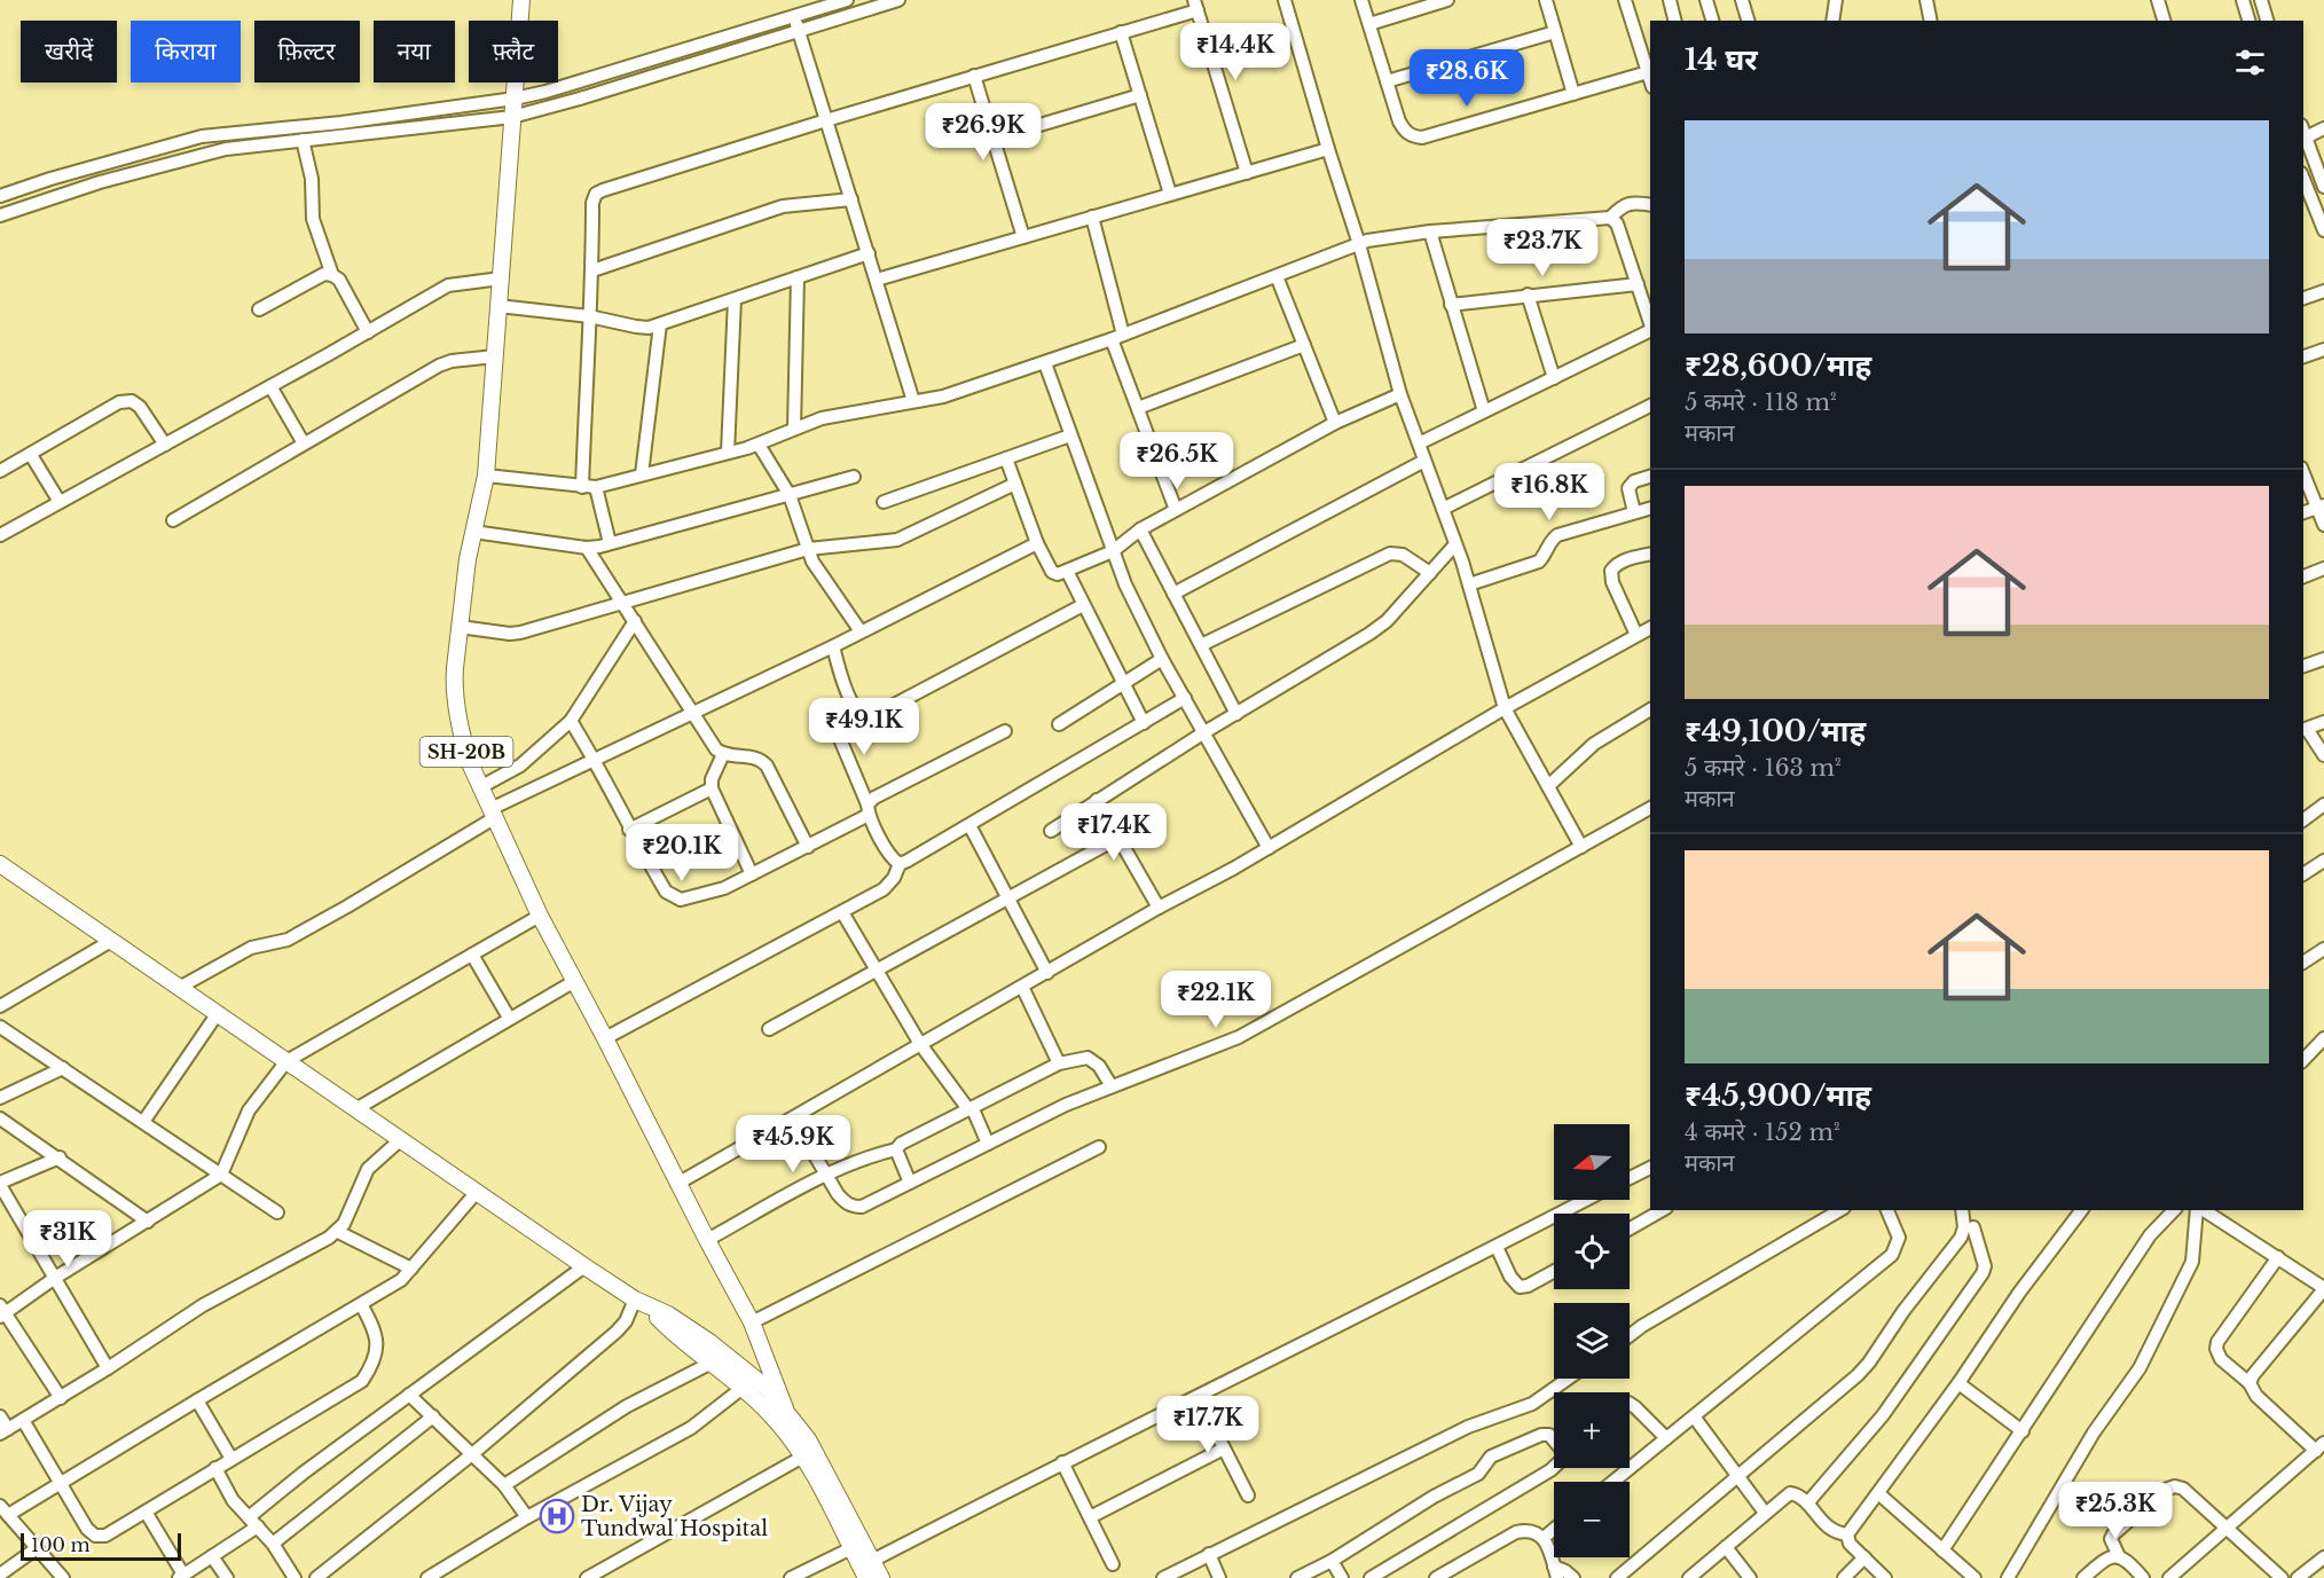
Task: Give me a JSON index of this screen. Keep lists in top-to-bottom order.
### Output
{
  "streets": {
    "main road": ["SH-20B"]
  },
  "places": {
    "hospital": ["Dr. Vijay Tundwal Hospital"]
  },
  "scale_bar": "100 m",
  "north": "left",
  "page": {
    "chip": [
      "खरीदें",
      "किराया",
      "फ़िल्टर",
      "नया",
      "फ़्लैट"
    ],
    "heading": "14 घर",
    "price": [
      "₹14.4K",
      "₹28.6K",
      "₹26.9K",
      "₹23.7K",
      "₹26.5K",
      "₹16.8K",
      "₹49.1K",
      "₹17.4K",
      "₹20.1K",
      "₹22.1K",
      "₹45.9K",
      "₹31K",
      "₹17.7K",
      "₹25.3K"
    ],
    "list": [
      {
        "name": "₹28,600/माह",
        "note": "5 कमरे · 118 m² · मकान"
      },
      {
        "name": "₹49,100/माह",
        "note": "5 कमरे · 163 m² · मकान"
      },
      {
        "name": "₹45,900/माह",
        "note": "4 कमरे · 152 m² · मकान"
      }
    ],
    "map_buttons": ["+", "−"],
    "scale": "100 m"
  }
}
